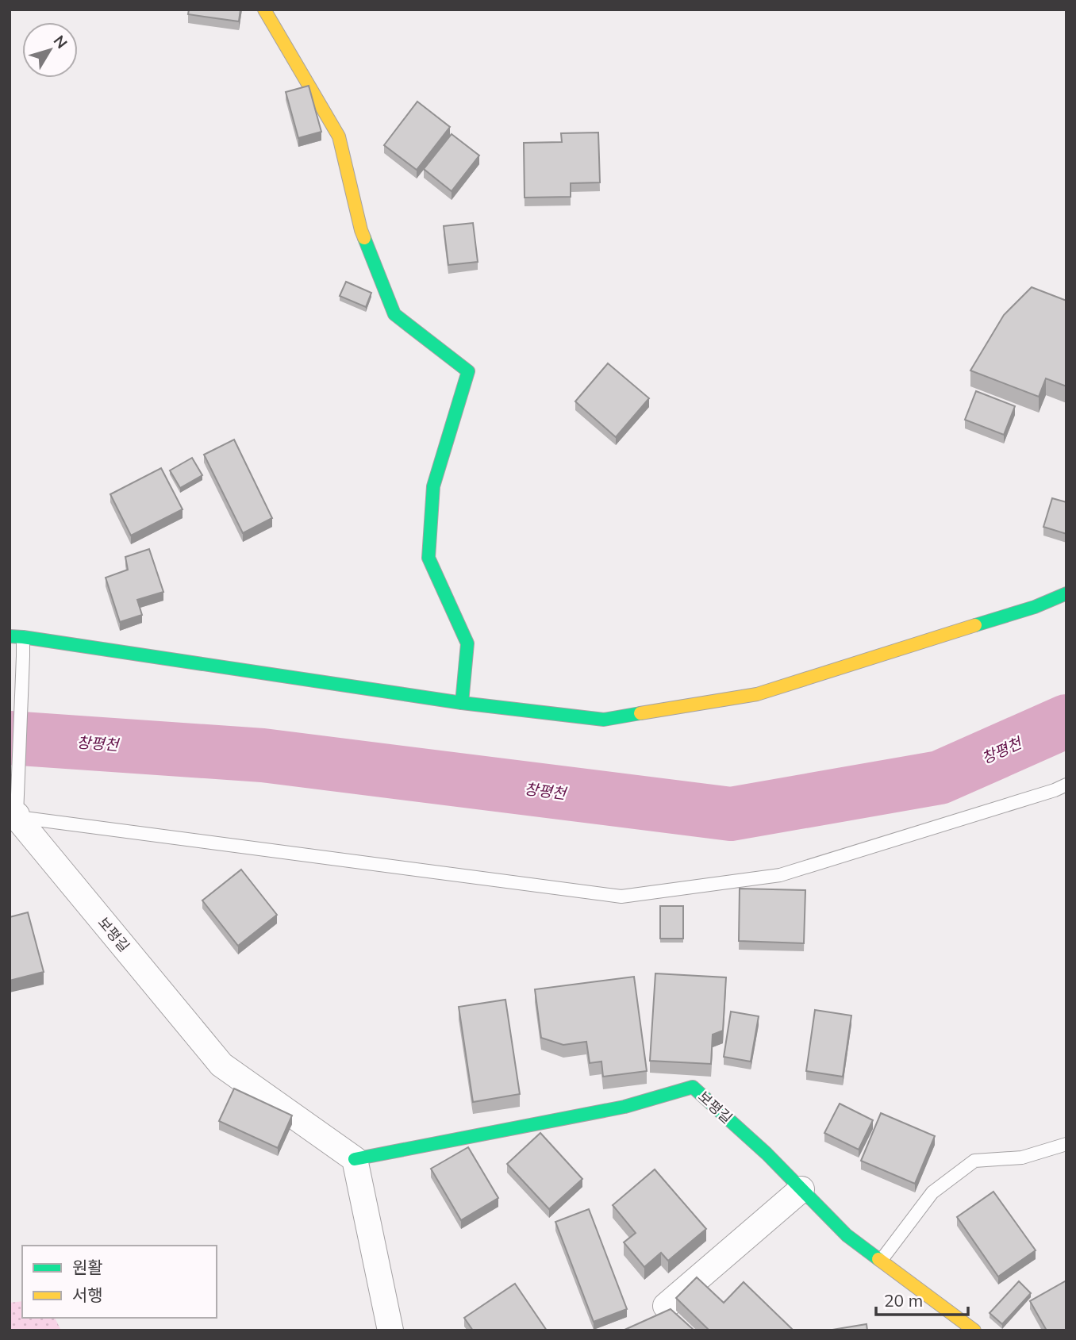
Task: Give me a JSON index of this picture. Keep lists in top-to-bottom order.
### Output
{
  "streets": {
    "street": ["보평길"]
  },
  "water": ["창평천"],
  "legend": ["원활", "서행"],
  "scale_bar": "20 m",
  "north": "top right"
}
